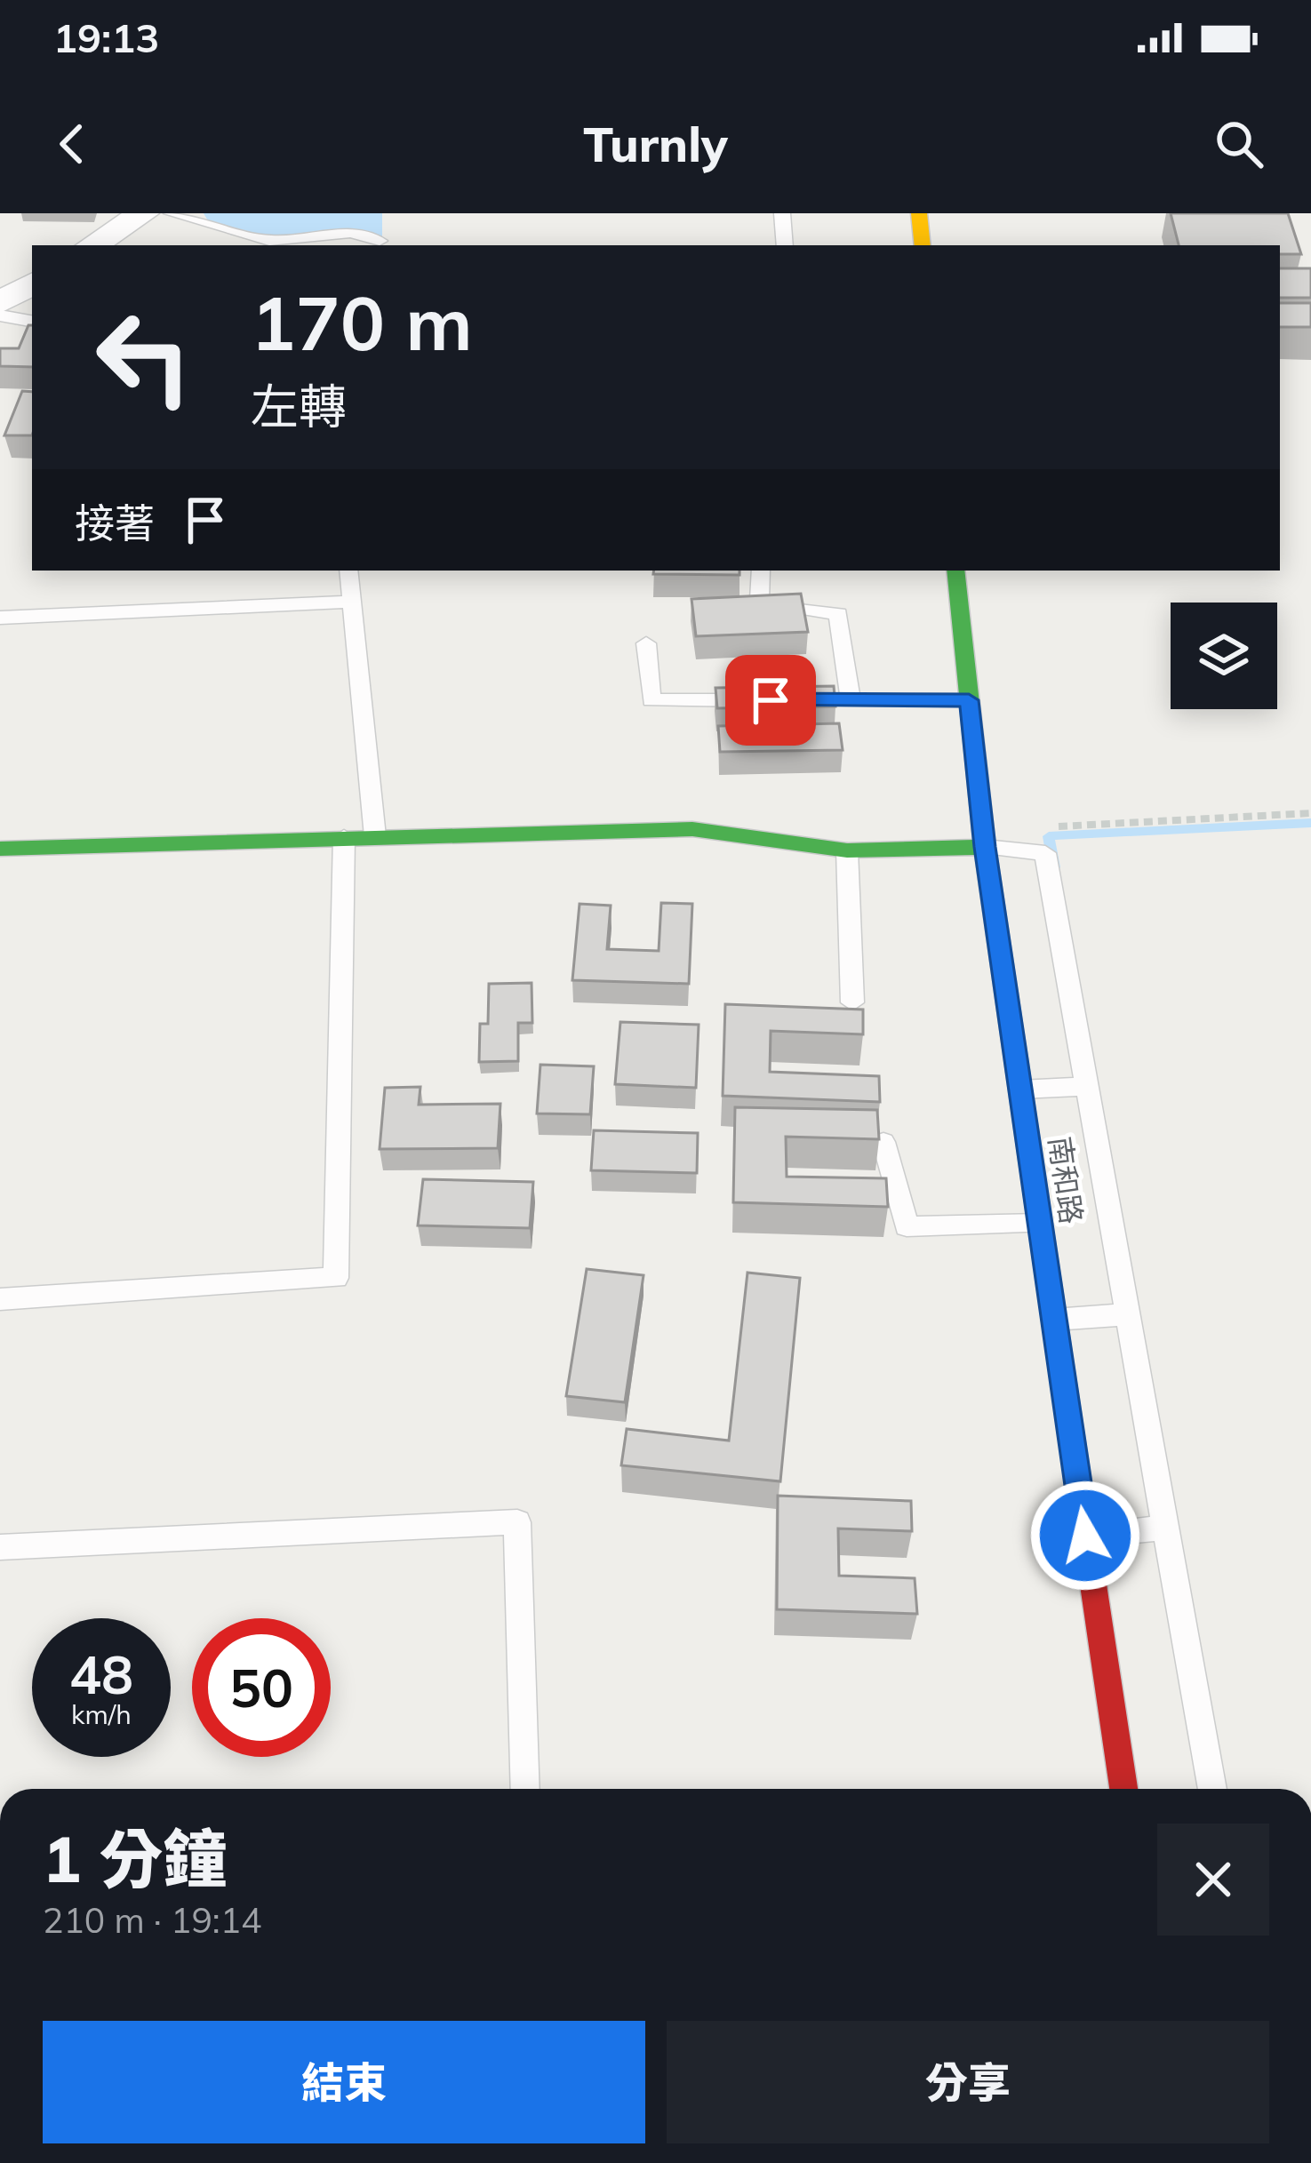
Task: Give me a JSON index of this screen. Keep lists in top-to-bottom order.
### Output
{
  "streets": {
    "main road": ["南和路"]
  },
  "page": {
    "status": "19:13",
    "header": "Turnly",
    "turn": ["170 m", "左轉"],
    "then": "接著",
    "speed": "48 km/h",
    "limit": "50",
    "heading": ["1 分鐘", "210 m · 19:14"],
    "buttons": ["結束", "分享"]
  }
}
